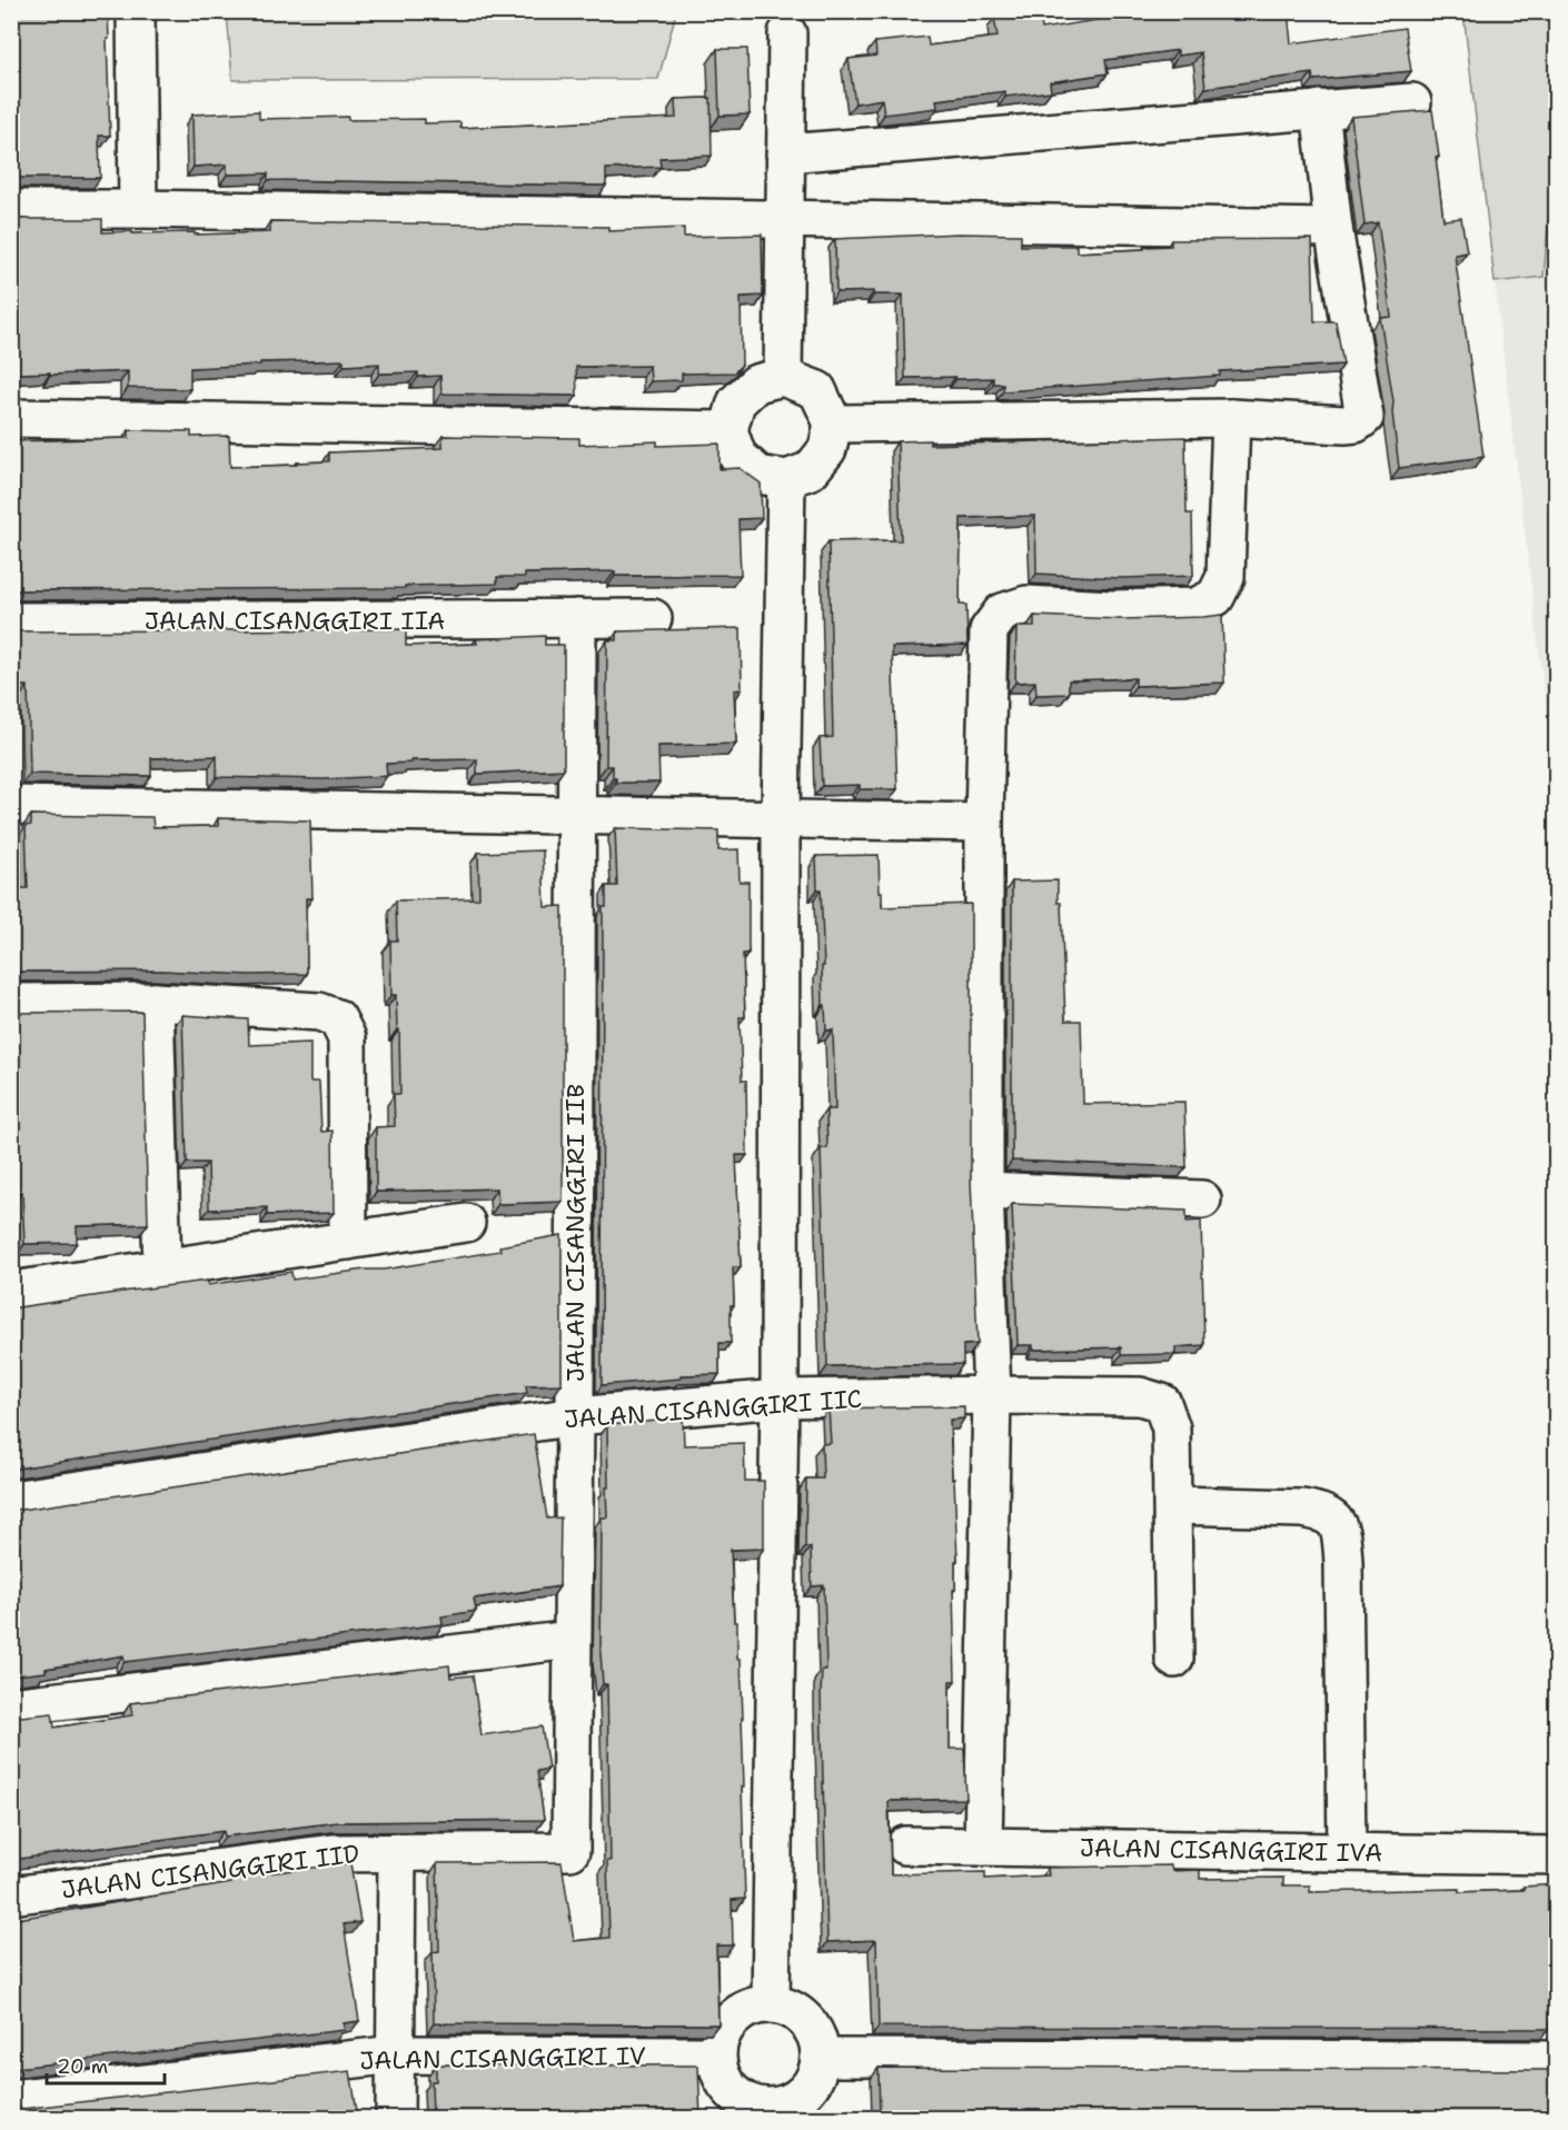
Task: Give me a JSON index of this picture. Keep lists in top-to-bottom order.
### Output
{
  "streets": {
    "street": [
      "JALAN CISANGGIRI IIA",
      "JALAN CISANGGIRI IIB",
      "JALAN CISANGGIRI IIC",
      "JALAN CISANGGIRI IVA",
      "JALAN CISANGGIRI IID",
      "JALAN CISANGGIRI IV"
    ]
  },
  "crossings": [
    ["JALAN CISANGGIRI IIB", "JALAN CISANGGIRI IIC"],
    ["JALAN CISANGGIRI IIB", "JALAN CISANGGIRI IID"]
  ],
  "scale_bar": "20 m"
}
